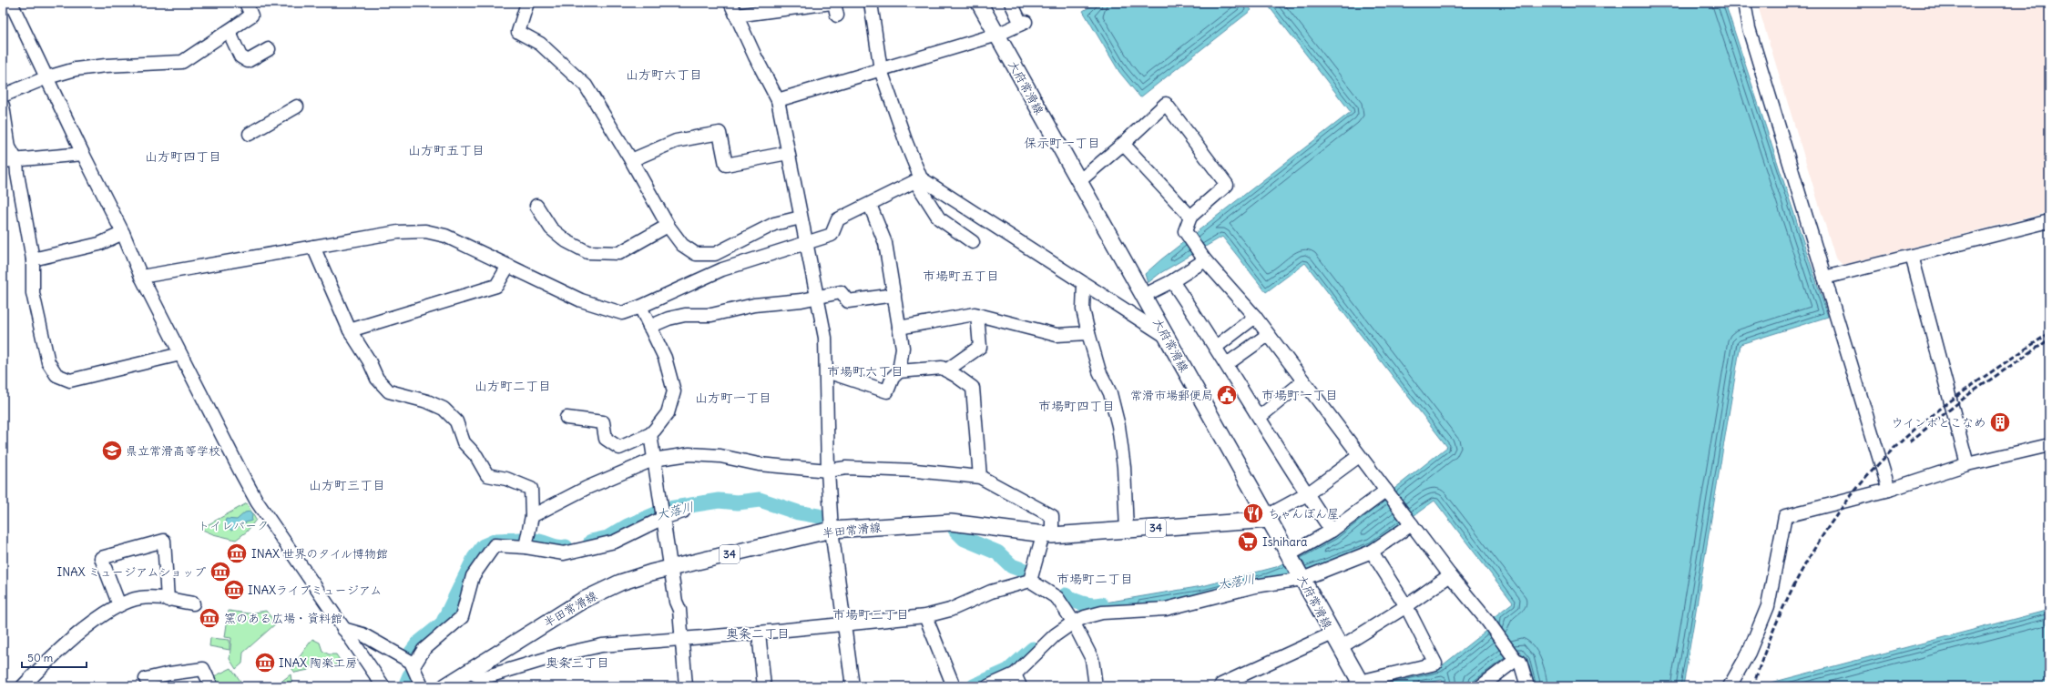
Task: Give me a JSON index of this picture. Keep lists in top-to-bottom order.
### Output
{
  "streets": {
    "main road": ["大府常滑線", "34", "半田常滑線"]
  },
  "crossings": [
    ["大府常滑線", "半田常滑線"]
  ],
  "districts": [
    "山方町六丁目",
    "保示町一丁目",
    "山方町五丁目",
    "山方町四丁目",
    "市場町五丁目",
    "市場町六丁目",
    "山方町二丁目",
    "市場町一丁目",
    "山方町一丁目",
    "市場町四丁目",
    "山方町三丁目",
    "市場町二丁目",
    "市場町三丁目",
    "奥条二丁目",
    "奥条三丁目"
  ],
  "water": ["大落川"],
  "parks": ["トイレパーク"],
  "places": {
    "public building": ["常滑市場郵便局"],
    "building": ["ウインボとこなめ"],
    "school or university": ["県立常滑高等学校"],
    "restaurant": ["ちゃんぽん屋"],
    "supermarket": ["Ishihara"],
    "museum": [
      "INAX 世界のタイル博物館",
      "INAX ミュージアムショップ",
      "INAXライブミュージアム",
      "窯のある広場・資料館",
      "INAX 陶楽工房"
    ]
  },
  "scale_bar": "50 m"
}
